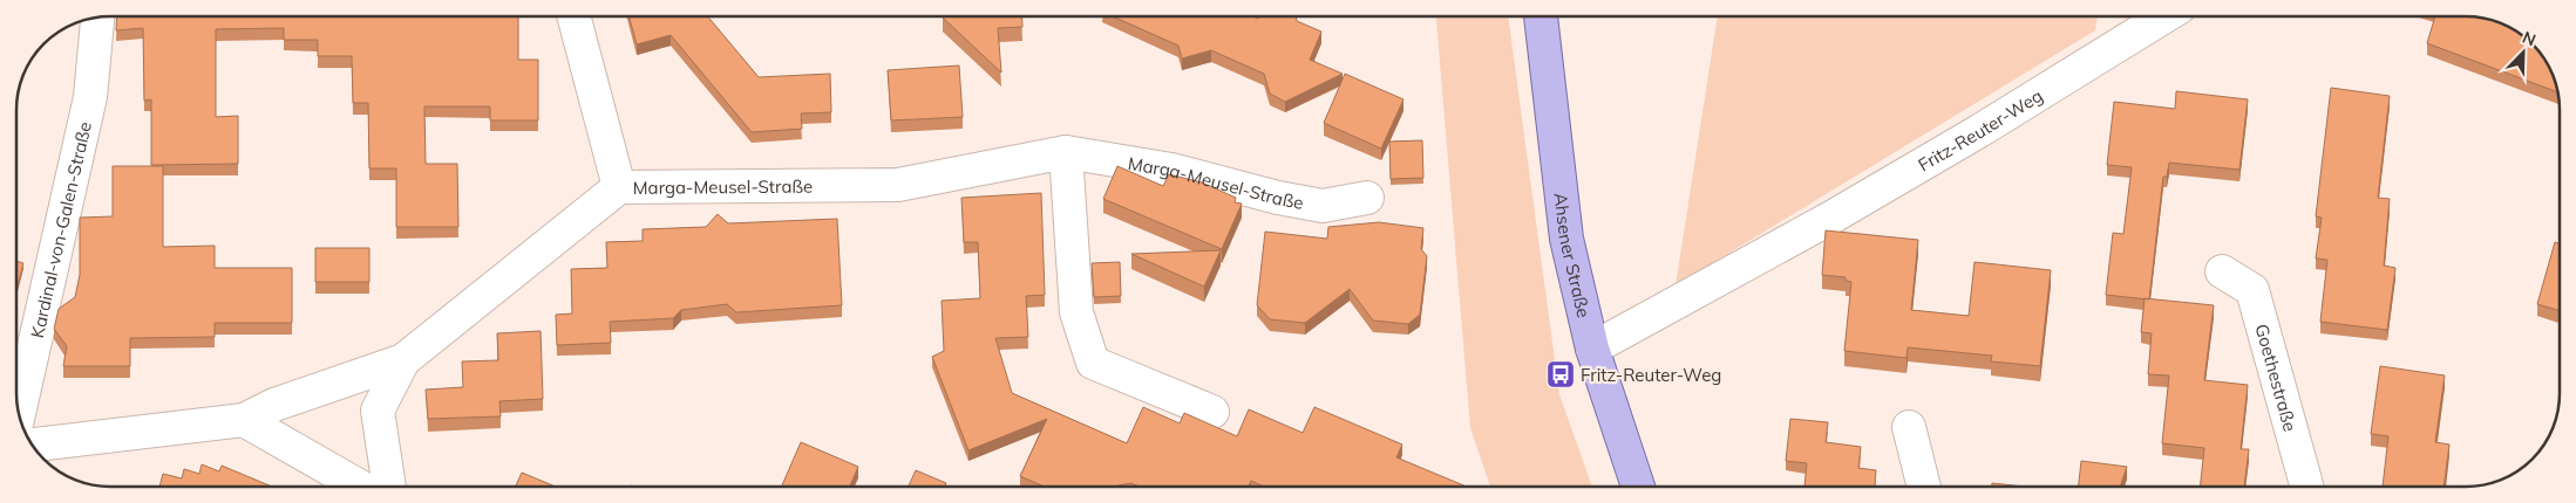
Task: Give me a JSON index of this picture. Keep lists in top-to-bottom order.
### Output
{
  "streets": {
    "main road": ["Ahsener Straße"],
    "street": [
      "Fritz-Reuter-Weg",
      "Marga-Meusel-Straße",
      "Kardinal-von-Galen-Straße",
      "Goethestraße"
    ]
  },
  "crossings": [
    ["Fritz-Reuter-Weg", "Ahsener Straße"]
  ],
  "places": {
    "bus stop": ["Fritz-Reuter-Weg"]
  },
  "north": "top right"
}
